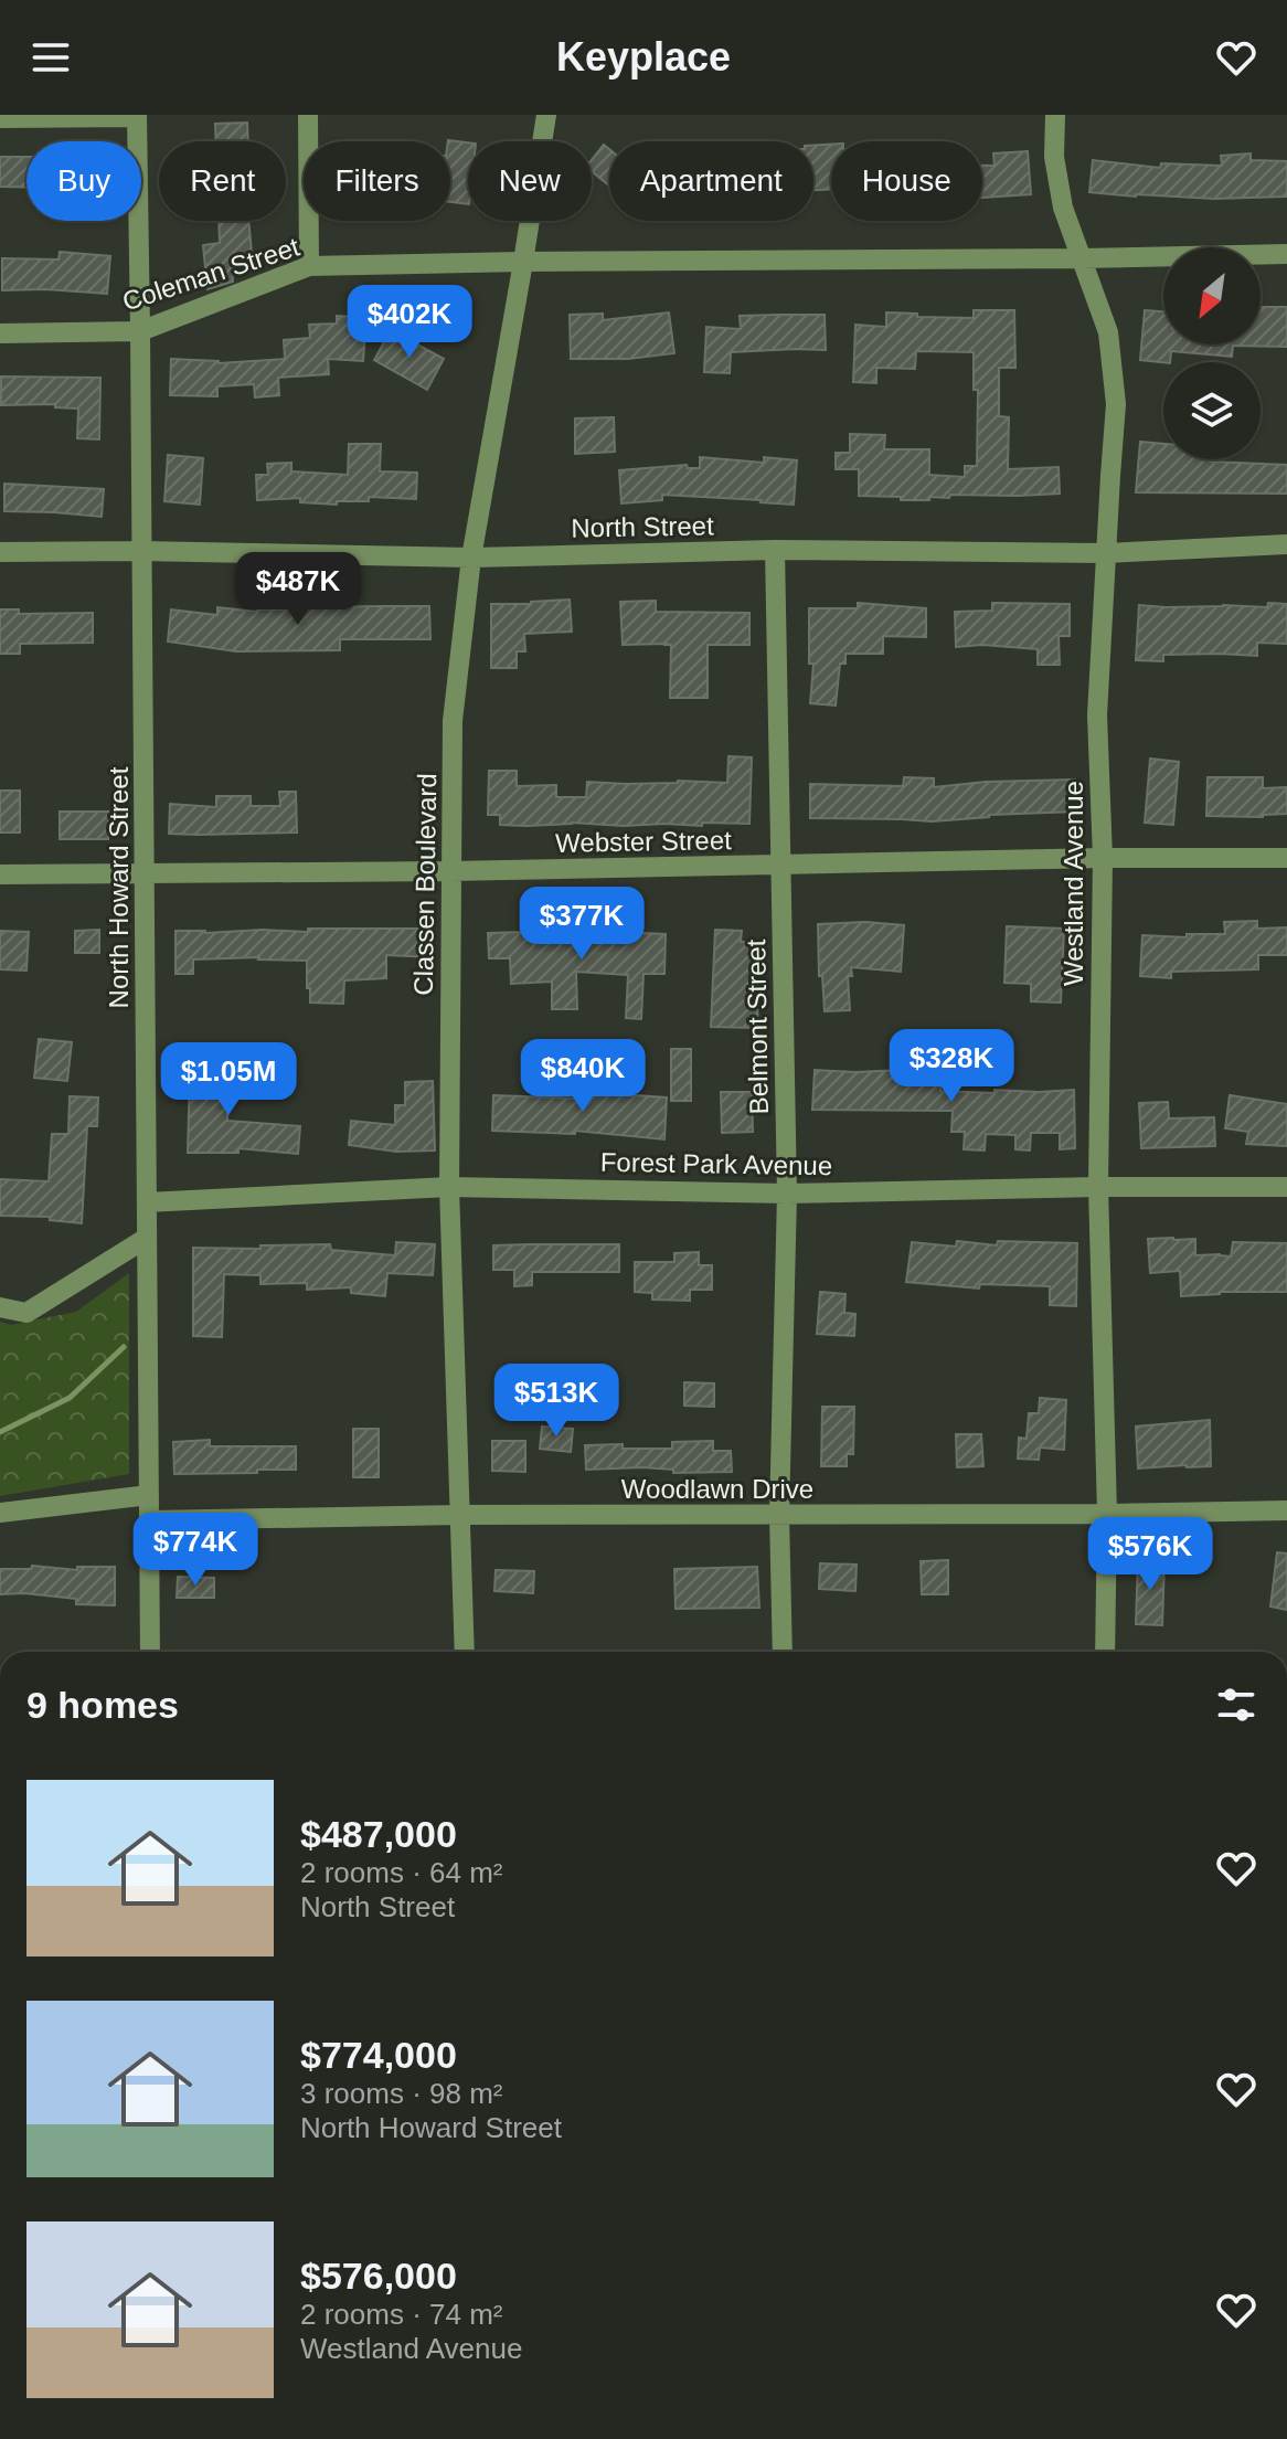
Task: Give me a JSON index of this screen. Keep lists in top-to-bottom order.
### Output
{
  "streets": {
    "street": [
      "Coleman Street",
      "North Street",
      "Webster Street",
      "Westland Avenue",
      "Classen Boulevard",
      "North Howard Street",
      "Belmont Street",
      "Forest Park Avenue",
      "Woodlawn Drive"
    ]
  },
  "crossings": [
    ["Coleman Street", "Westland Avenue"],
    ["Coleman Street", "Classen Boulevard"],
    ["Coleman Street", "North Howard Street"],
    ["North Street", "Westland Avenue"],
    ["North Street", "Classen Boulevard"],
    ["North Street", "North Howard Street"],
    ["North Street", "Belmont Street"],
    ["Webster Street", "Westland Avenue"],
    ["Webster Street", "Classen Boulevard"],
    ["Webster Street", "North Howard Street"],
    ["Webster Street", "Belmont Street"],
    ["Westland Avenue", "Forest Park Avenue"],
    ["Westland Avenue", "Woodlawn Drive"],
    ["Classen Boulevard", "Forest Park Avenue"],
    ["Classen Boulevard", "Woodlawn Drive"],
    ["North Howard Street", "Forest Park Avenue"],
    ["North Howard Street", "Woodlawn Drive"],
    ["Belmont Street", "Forest Park Avenue"],
    ["Belmont Street", "Woodlawn Drive"]
  ],
  "north": "bottom left",
  "page": {
    "header": "Keyplace",
    "chip": [
      "Buy",
      "Rent",
      "Filters",
      "New",
      "Apartment",
      "House"
    ],
    "price": [
      "$402K",
      "$487K",
      "$377K",
      "$328K",
      "$840K",
      "$1.05M",
      "$513K",
      "$774K",
      "$576K"
    ],
    "heading": "9 homes",
    "list": [
      {
        "name": "$487,000",
        "note": "2 rooms · 64 m² · North Street"
      },
      {
        "name": "$774,000",
        "note": "3 rooms · 98 m² · North Howard Street"
      },
      {
        "name": "$576,000",
        "note": "2 rooms · 74 m² · Westland Avenue"
      }
    ]
  }
}
